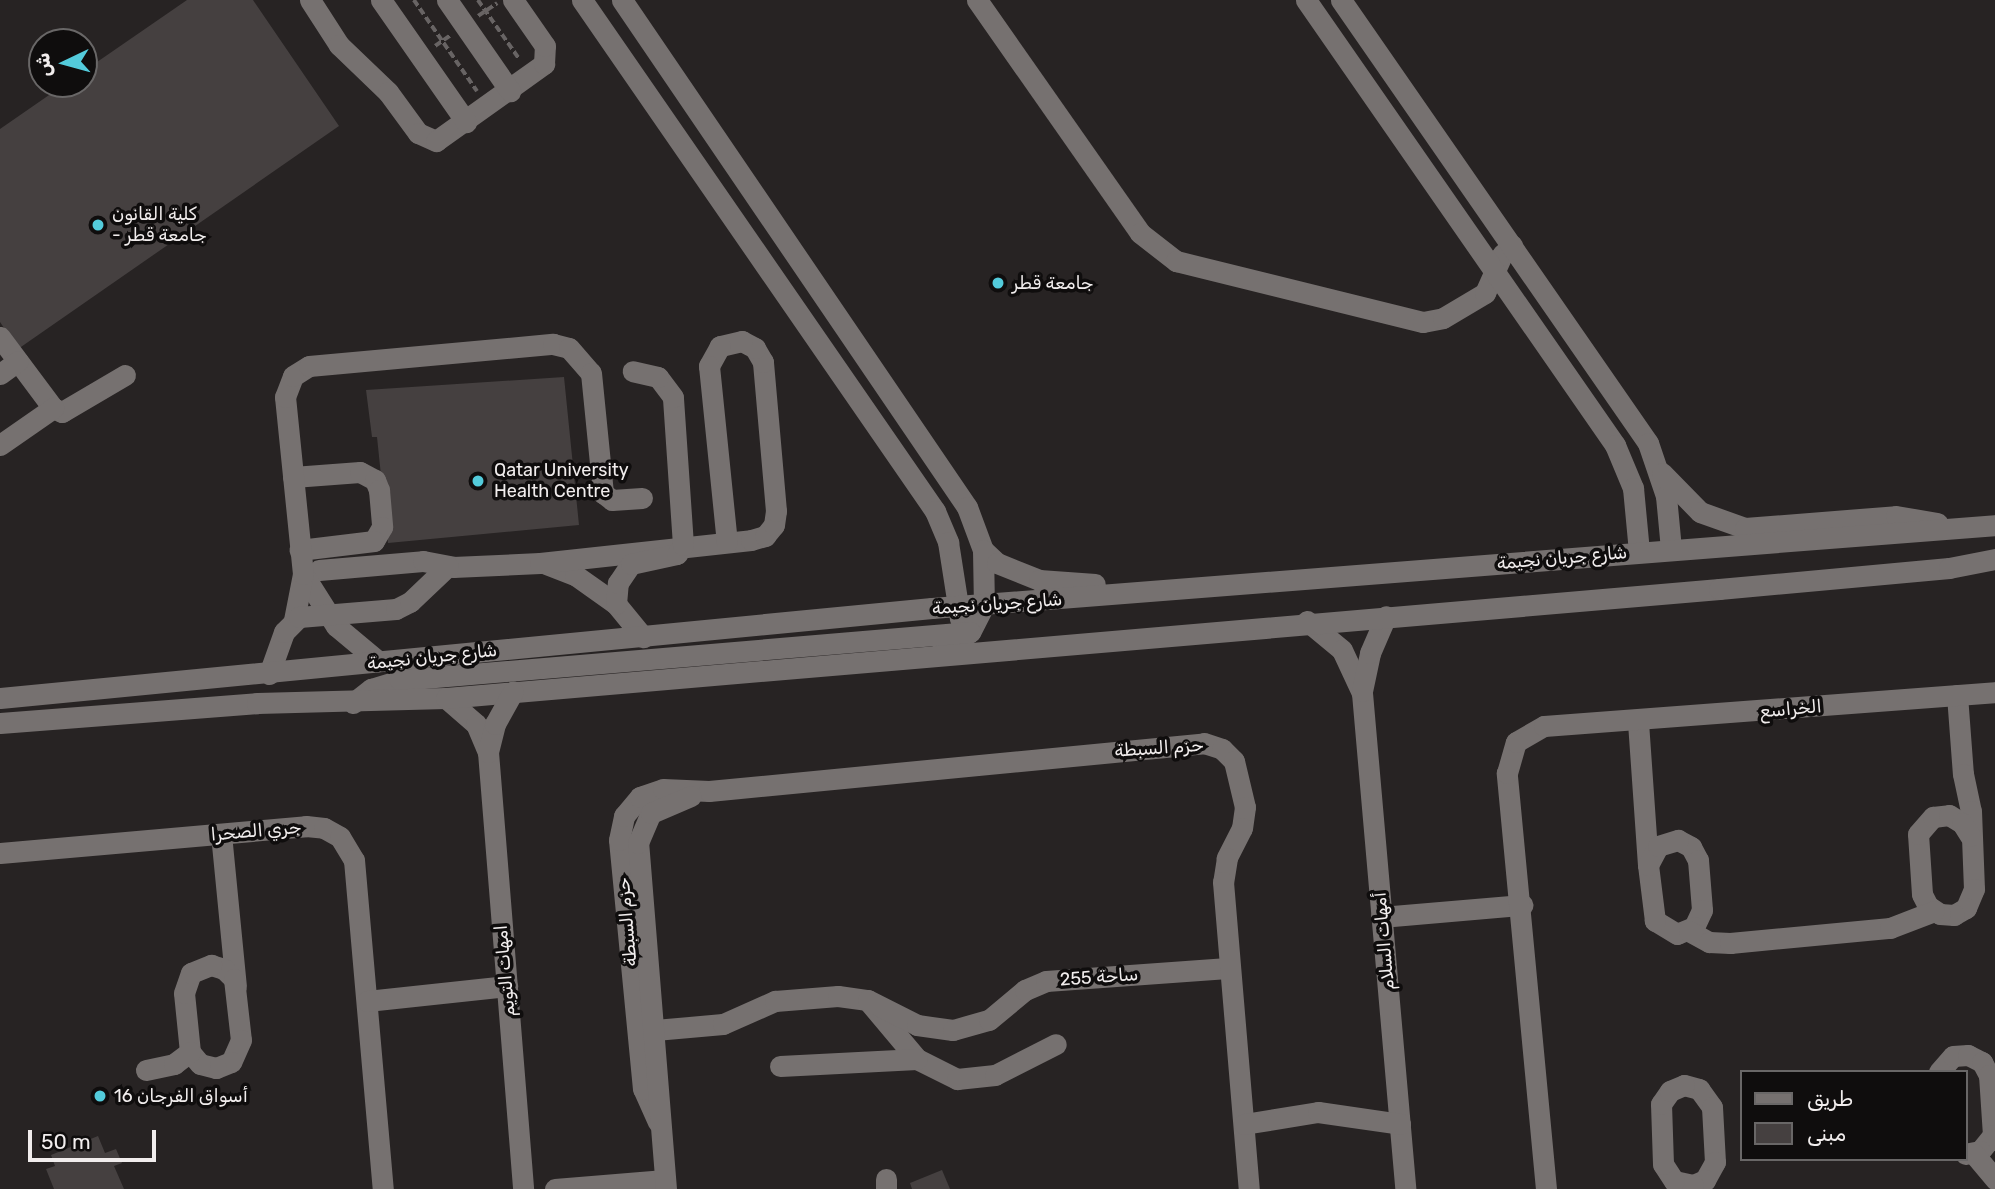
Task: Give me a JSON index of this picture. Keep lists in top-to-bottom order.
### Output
{
  "streets": {
    "street": [
      "شارع جريان نجيمة",
      "الخراسع",
      "حزم السبطة",
      "جري الصحرا",
      "أمهات السلام",
      "امهات التويم",
      "ساحة 255"
    ]
  },
  "crossings": [
    ["حزم السبطة", "ساحة 255"]
  ],
  "places": [
    "كلية القانون - جامعة قطر",
    "جامعة قطر",
    "Qatar University Health Centre",
    "أسواق الفرجان 16"
  ],
  "legend": ["طريق", "مبنى"],
  "scale_bar": "50 m",
  "north": "left"
}
